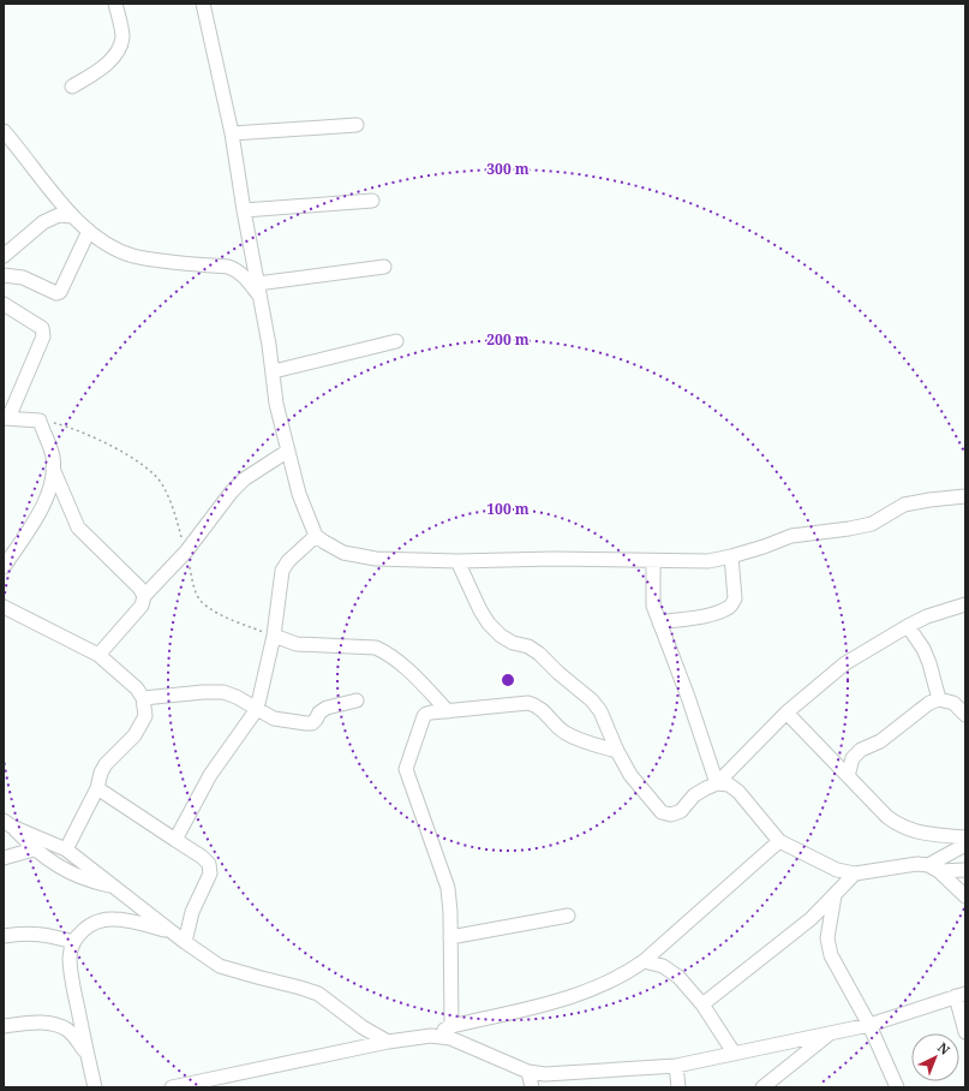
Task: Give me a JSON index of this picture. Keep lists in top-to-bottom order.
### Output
{
  "north": "top right",
  "rings": ["300 m", "200 m", "100 m"]
}
